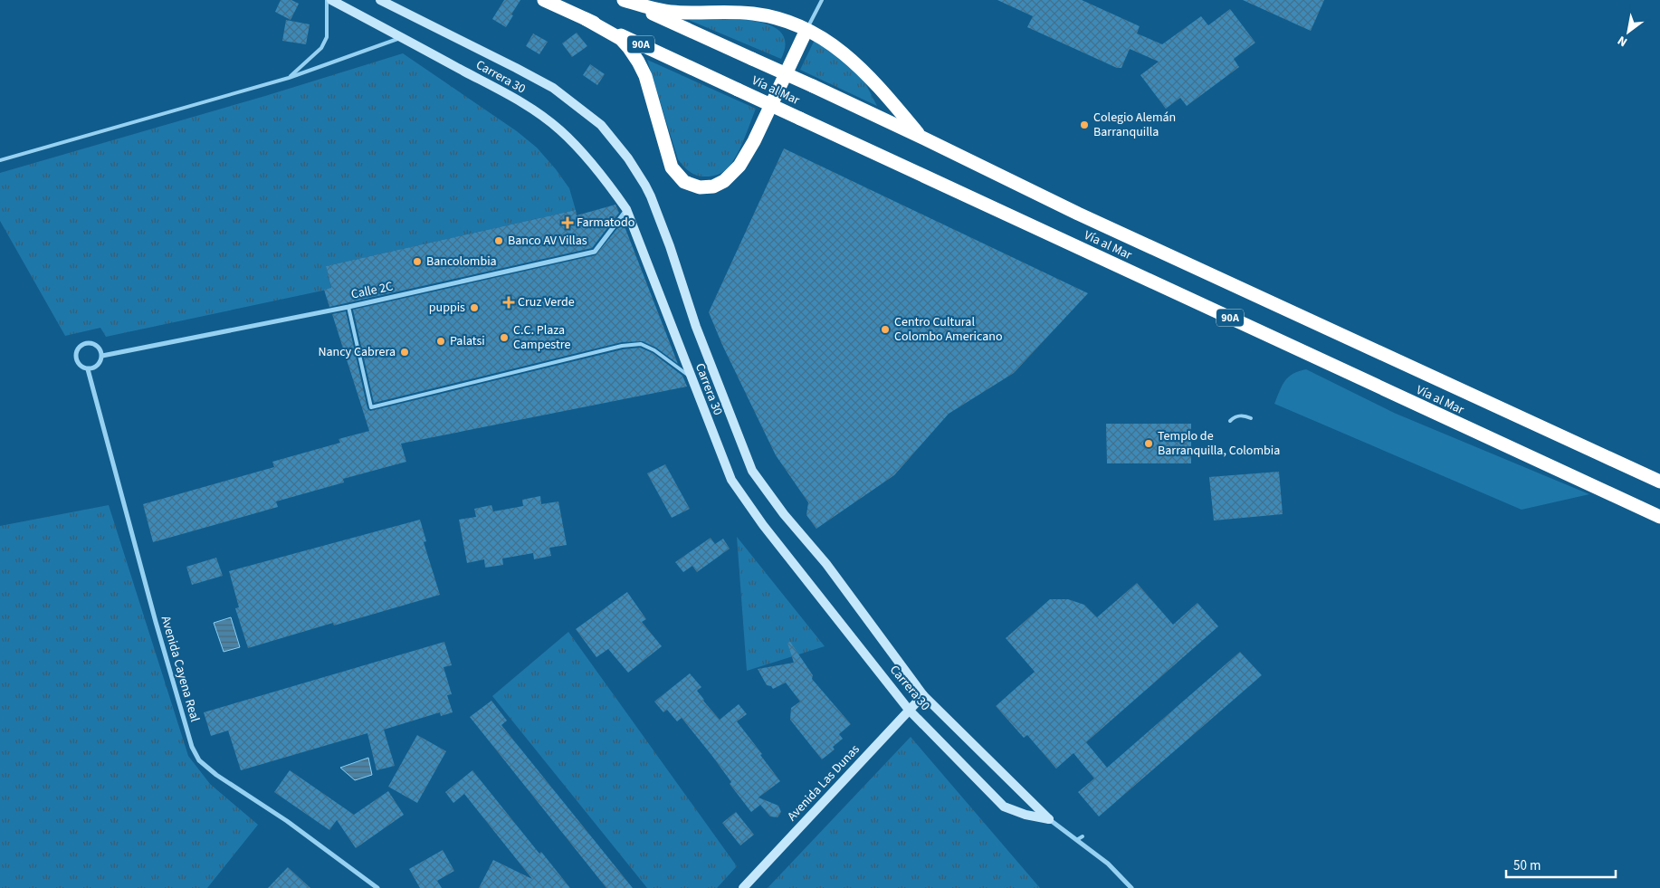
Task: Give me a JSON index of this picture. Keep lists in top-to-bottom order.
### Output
{
  "streets": {
    "highway": ["90A", "Vía al Mar"],
    "main road": ["Carrera 30", "Avenida Las Dunas"],
    "street": ["Calle 2C", "Avenida Cayena Real"]
  },
  "crossings": [
    ["Carrera 30", "Calle 2C"],
    ["Carrera 30", "Avenida Las Dunas"],
    ["Calle 2C", "Avenida Cayena Real"]
  ],
  "places": {
    "other": [
      "Colegio Alemán Barranquilla",
      "Banco AV Villas",
      "Bancolombia",
      "puppis",
      "Centro Cultural Colombo Americano",
      "C.C. Plaza Campestre",
      "Palatsi",
      "Nancy Cabrera",
      "Templo de Barranquilla, Colombia"
    ],
    "health": ["Farmatodo", "Cruz Verde"]
  },
  "scale_bar": "50 m",
  "north": "bottom left"
}
